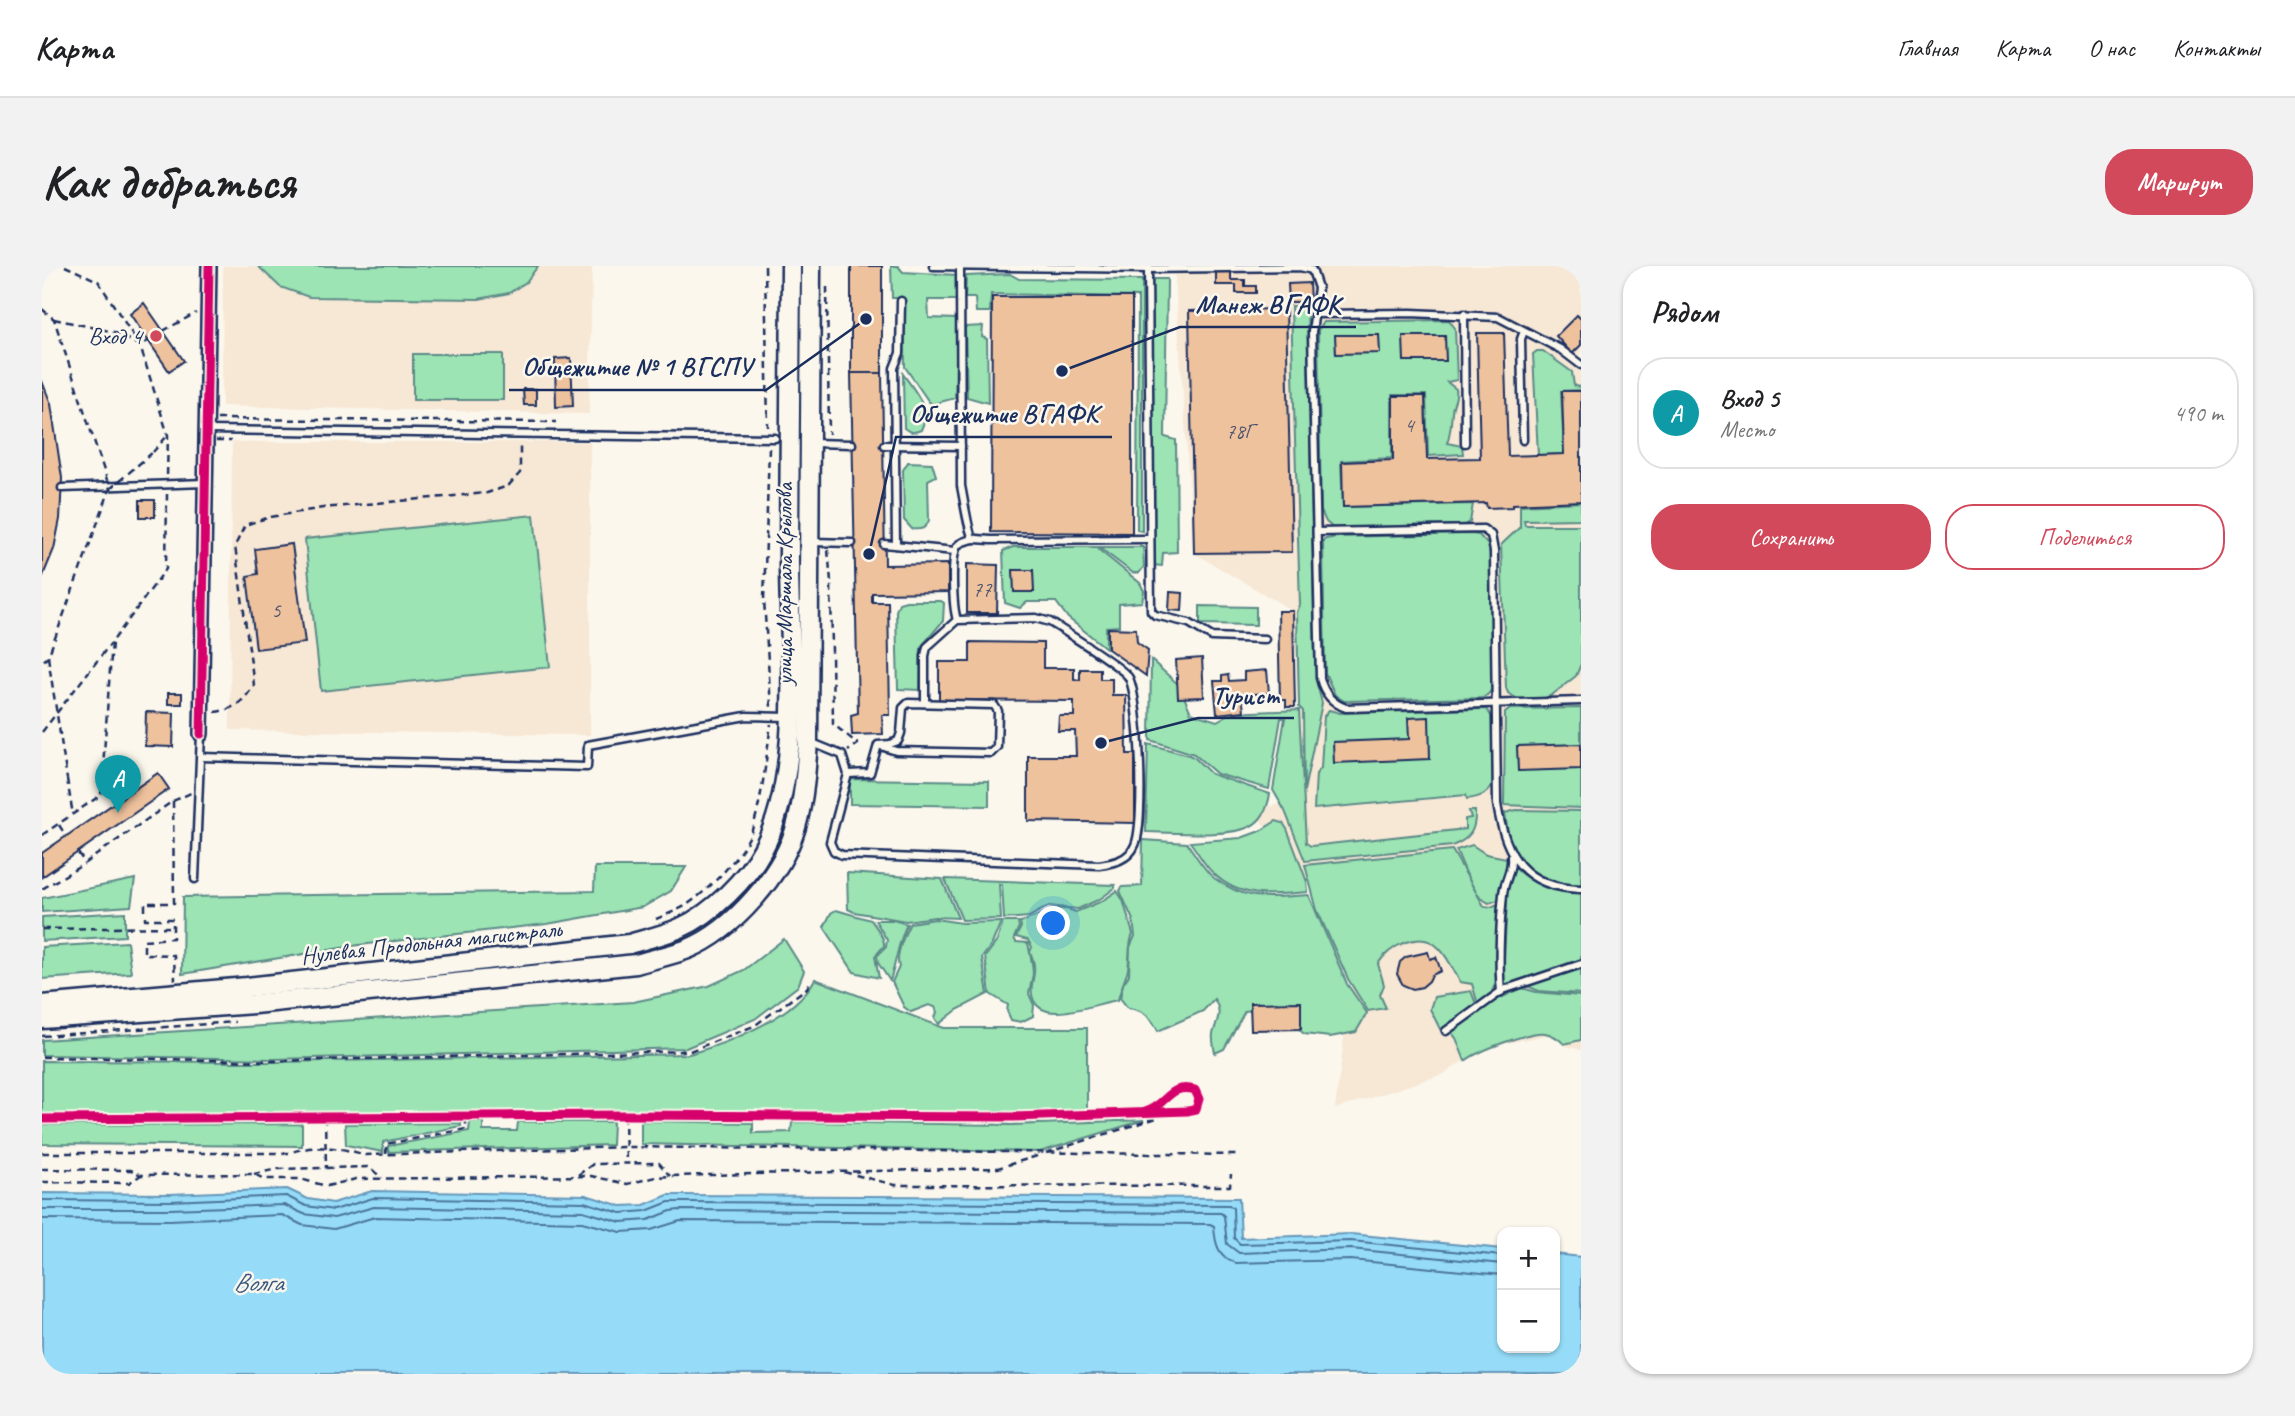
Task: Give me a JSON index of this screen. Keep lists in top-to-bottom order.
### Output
{
  "streets": {
    "main road": ["улица Маршала Крылова", "Нулевая Продольная магистраль"]
  },
  "crossings": [
    ["улица Маршала Крылова", "Нулевая Продольная магистраль"]
  ],
  "water": ["Волга"],
  "places": [
    "Общежитие № 1 ВГСПУ",
    "Вход 4",
    "Манеж ВГАФК",
    "Общежитие ВГАФК",
    "Турист"
  ],
  "house_numbers": [
    "4",
    "78Г",
    "77",
    "5"
  ],
  "page": {
    "header": "Карта",
    "nav": [
      "Главная",
      "Карта",
      "О нас",
      "Контакты"
    ],
    "buttons": [
      "Маршрут",
      ["Сохранить", "Поделиться"]
    ],
    "title": "Как добраться",
    "heading": "Рядом",
    "list": [
      {
        "mark": "A",
        "name": "Вход 5",
        "note": "Место",
        "value": "490 m"
      }
    ],
    "pins": "A",
    "map_buttons": ["+", "−"]
  }
}
